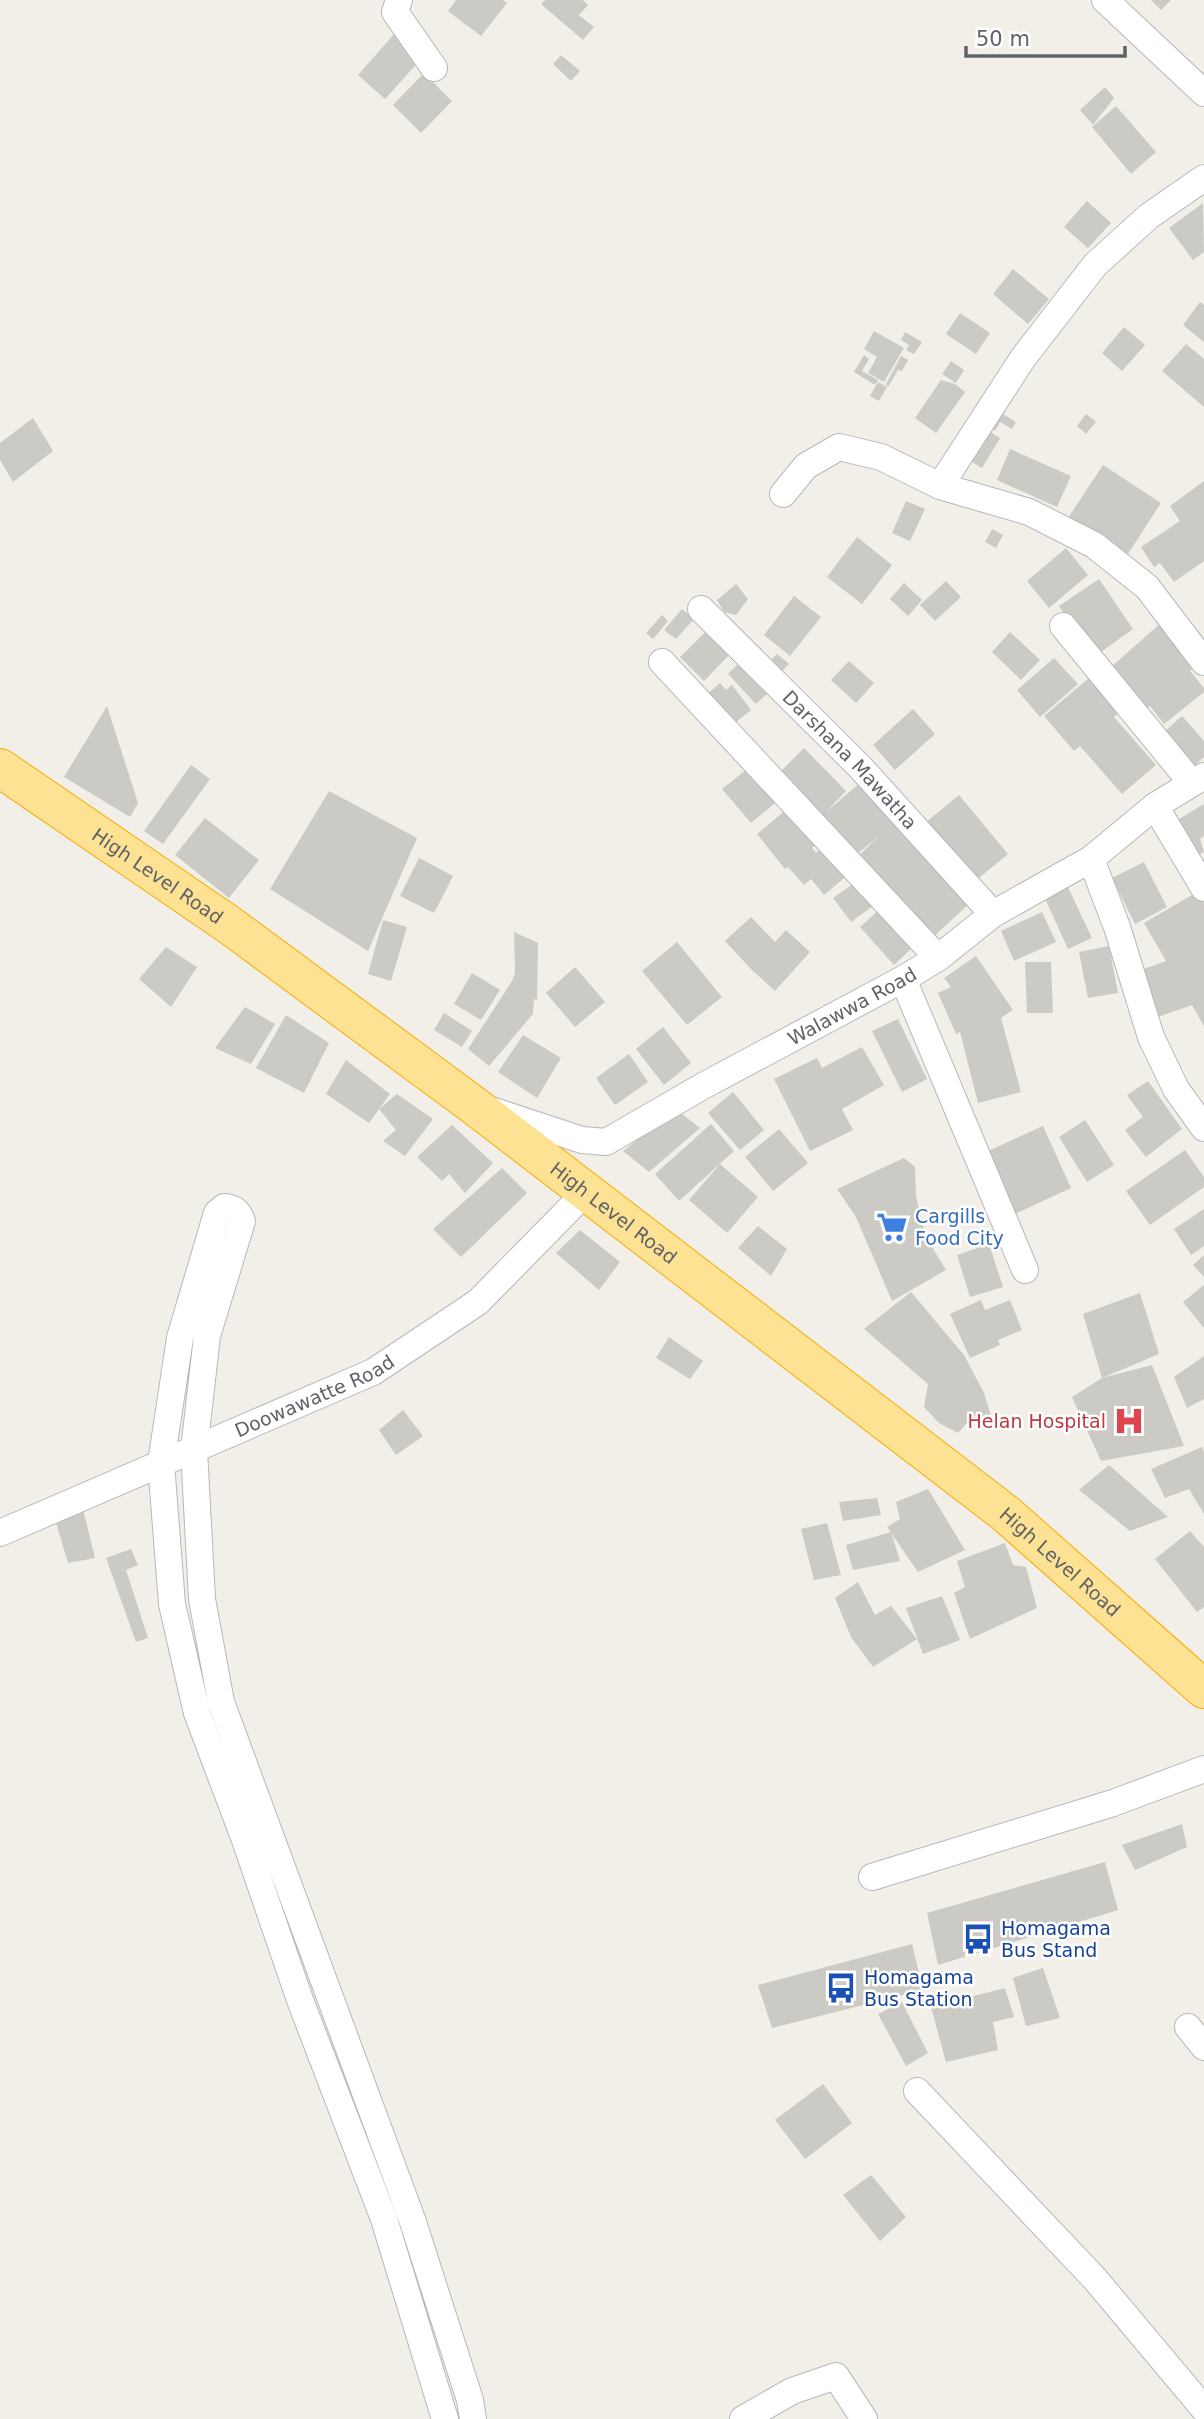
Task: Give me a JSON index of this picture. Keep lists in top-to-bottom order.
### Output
{
  "streets": {
    "highway": ["High Level Road"],
    "street": ["Darshana Mawatha", "Walawwa Road", "Doowawatte Road"]
  },
  "crossings": [
    ["Darshana Mawatha", "Walawwa Road"],
    ["High Level Road", "Walawwa Road"],
    ["High Level Road", "Doowawatte Road"]
  ],
  "places": {
    "supermarket": ["Cargills Food City"],
    "hospital": ["Helan Hospital"],
    "bus stop": ["Homagama Bus Stand", "Homagama Bus Station"]
  },
  "scale_bar": "50 m"
}
